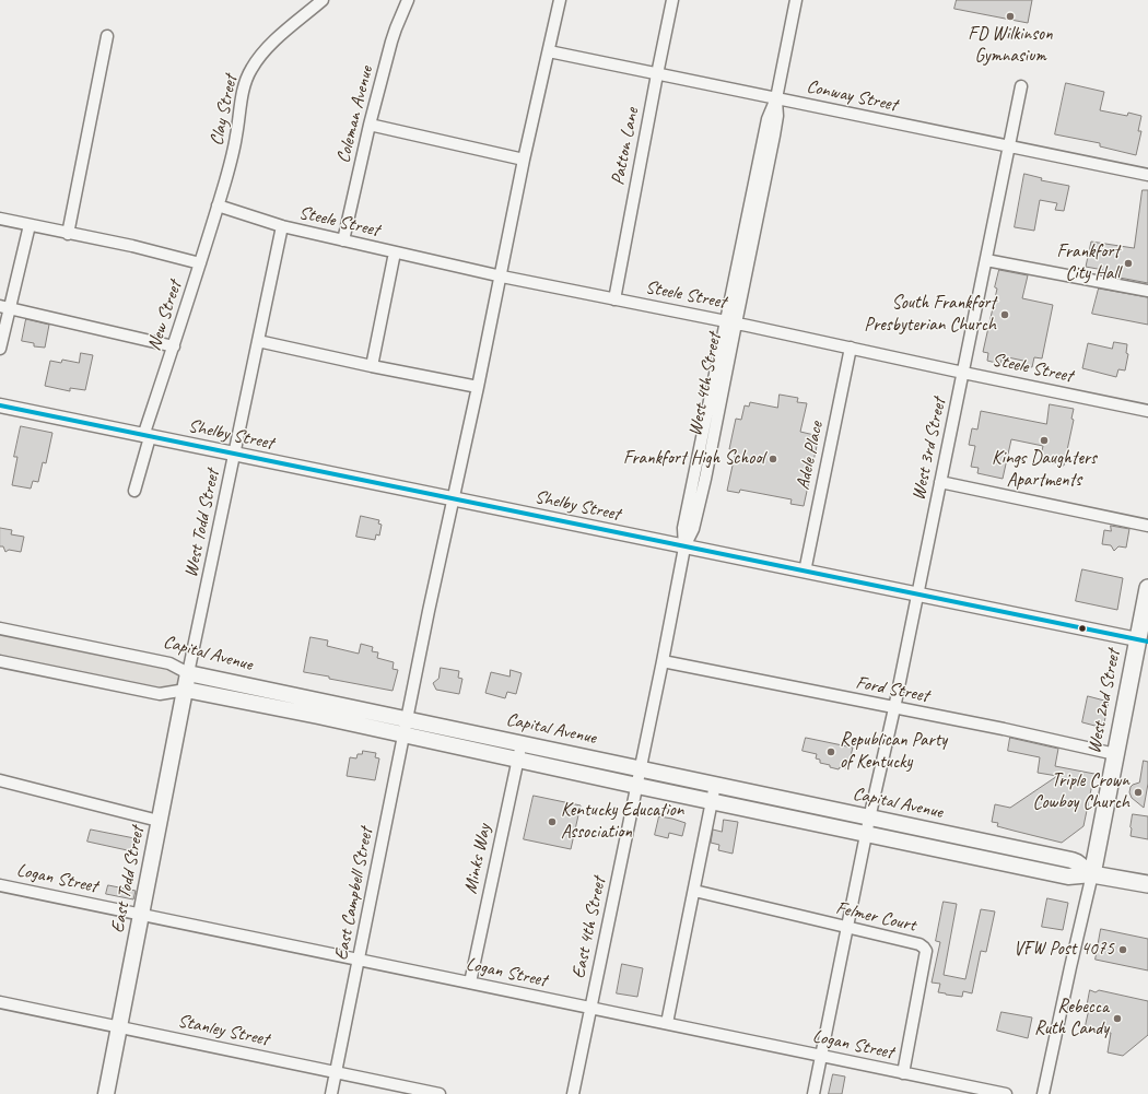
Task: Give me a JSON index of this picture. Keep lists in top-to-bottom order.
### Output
{
  "streets": {
    "main road": ["Capital Avenue", "West 2nd Street", "East Todd Street"],
    "street": [
      "Conway Street",
      "Clay Street",
      "Coleman Avenue",
      "Patton Lane",
      "Steele Street",
      "New Street",
      "West 4th Street",
      "Shelby Street",
      "West 3rd Street",
      "Adele Place",
      "West Todd Street",
      "Ford Street",
      "Minks Way",
      "Logan Street",
      "East Campbell Street",
      "Felmer Court",
      "East 4th Street",
      "Stanley Street"
    ]
  },
  "crossings": [
    ["Conway Street", "Patton Lane"],
    ["Conway Street", "West 4th Street"],
    ["Conway Street", "West 3rd Street"],
    ["Conway Street", "East Campbell Street"],
    ["Clay Street", "Steele Street"],
    ["Clay Street", "New Street"],
    ["Coleman Avenue", "Steele Street"],
    ["Patton Lane", "Steele Street"],
    ["Steele Street", "New Street"],
    ["Steele Street", "West 4th Street"],
    ["Steele Street", "West 3rd Street"],
    ["Steele Street", "Adele Place"],
    ["Steele Street", "West Todd Street"],
    ["Steele Street", "East Campbell Street"],
    ["New Street", "Shelby Street"],
    ["West 4th Street", "Shelby Street"],
    ["West 4th Street", "Capital Avenue"],
    ["West 4th Street", "Ford Street"],
    ["West 4th Street", "East 4th Street"],
    ["Shelby Street", "West 3rd Street"],
    ["Shelby Street", "Adele Place"],
    ["Shelby Street", "West Todd Street"],
    ["Shelby Street", "West 2nd Street"],
    ["Shelby Street", "East Campbell Street"],
    ["West 3rd Street", "Capital Avenue"],
    ["West 3rd Street", "Ford Street"],
    ["West 3rd Street", "Logan Street"],
    ["West 3rd Street", "Felmer Court"],
    ["West Todd Street", "Capital Avenue"],
    ["West Todd Street", "East Todd Street"],
    ["Capital Avenue", "West 2nd Street"],
    ["Capital Avenue", "Minks Way"],
    ["Capital Avenue", "East Todd Street"],
    ["Capital Avenue", "East Campbell Street"],
    ["Capital Avenue", "East 4th Street"],
    ["Ford Street", "West 2nd Street"],
    ["Minks Way", "Logan Street"],
    ["Logan Street", "East Todd Street"],
    ["Logan Street", "East Campbell Street"],
    ["Logan Street", "Felmer Court"],
    ["Logan Street", "East 4th Street"],
    ["East Todd Street", "Stanley Street"],
    ["East Campbell Street", "Stanley Street"]
  ],
  "places": [
    "FD Wilkinson Gymnasium",
    "Frankfort City Hall",
    "South Frankfort Presbyterian Church",
    "Kings Daughters Apartments",
    "Frankfort High School",
    "Republican Party of Kentucky",
    "Triple Crown Cowboy Church",
    "Kentucky Education Association",
    "VFW Post 4075",
    "Rebecca Ruth Candy"
  ]
}
